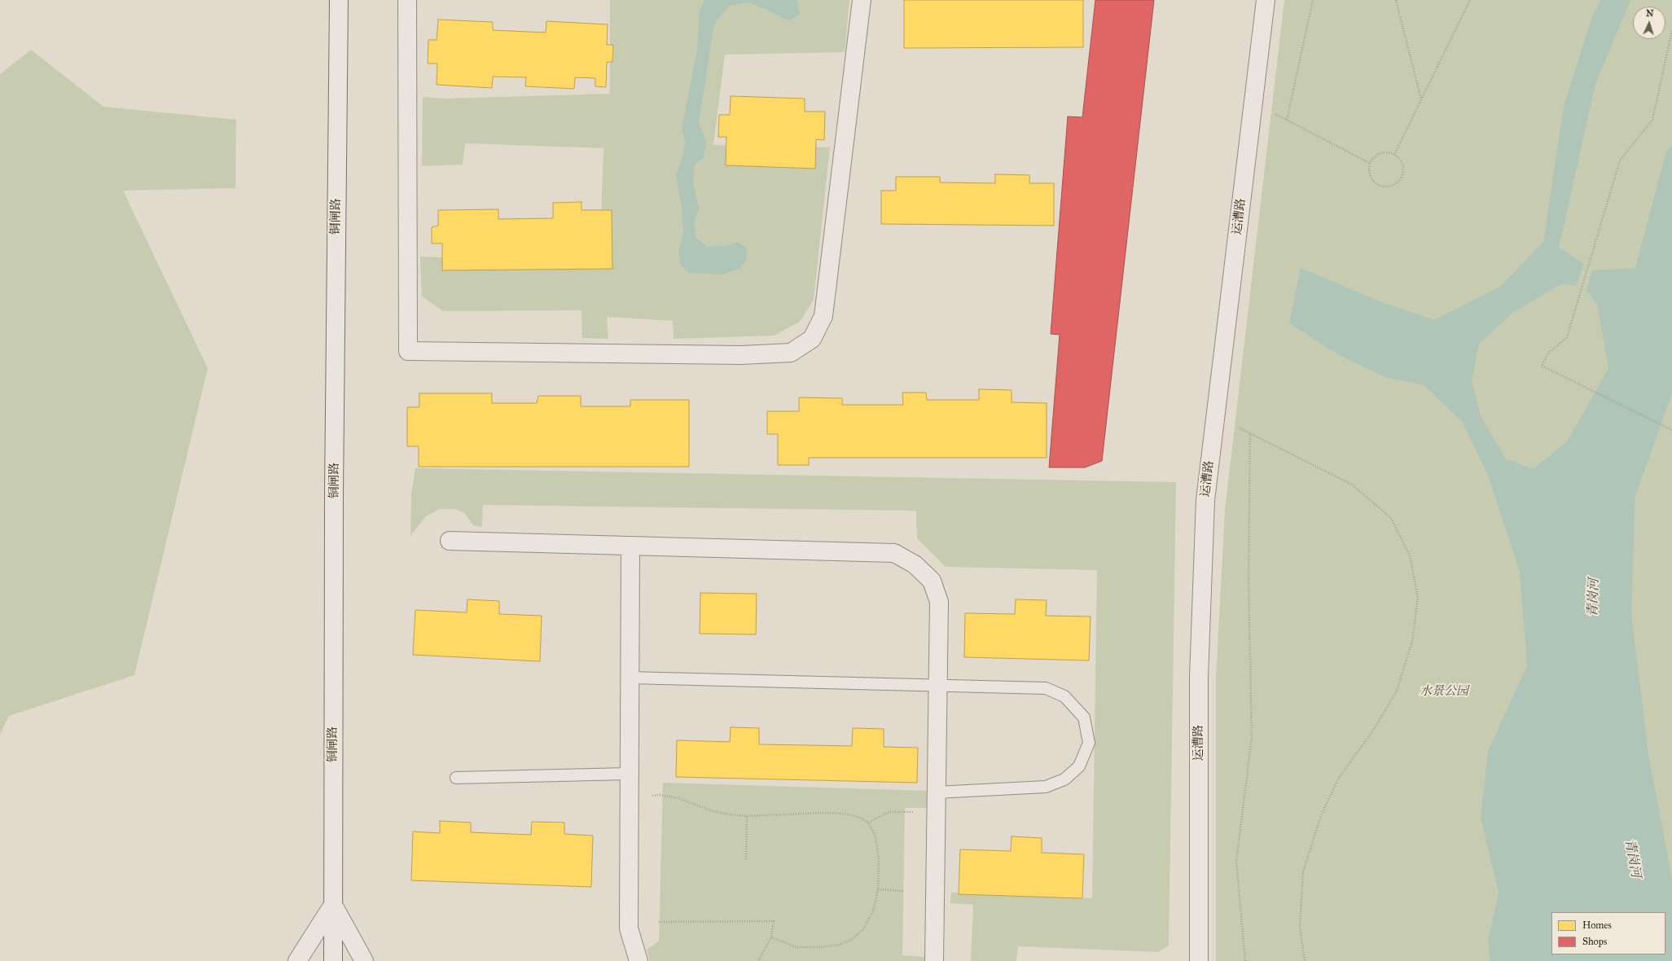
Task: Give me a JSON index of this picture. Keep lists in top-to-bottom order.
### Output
{
  "streets": {
    "street": ["铜闸路", "运漕路"]
  },
  "water": ["青岗河"],
  "parks": ["水景公园"],
  "legend": ["Homes", "Shops"],
  "north": "top"
}
